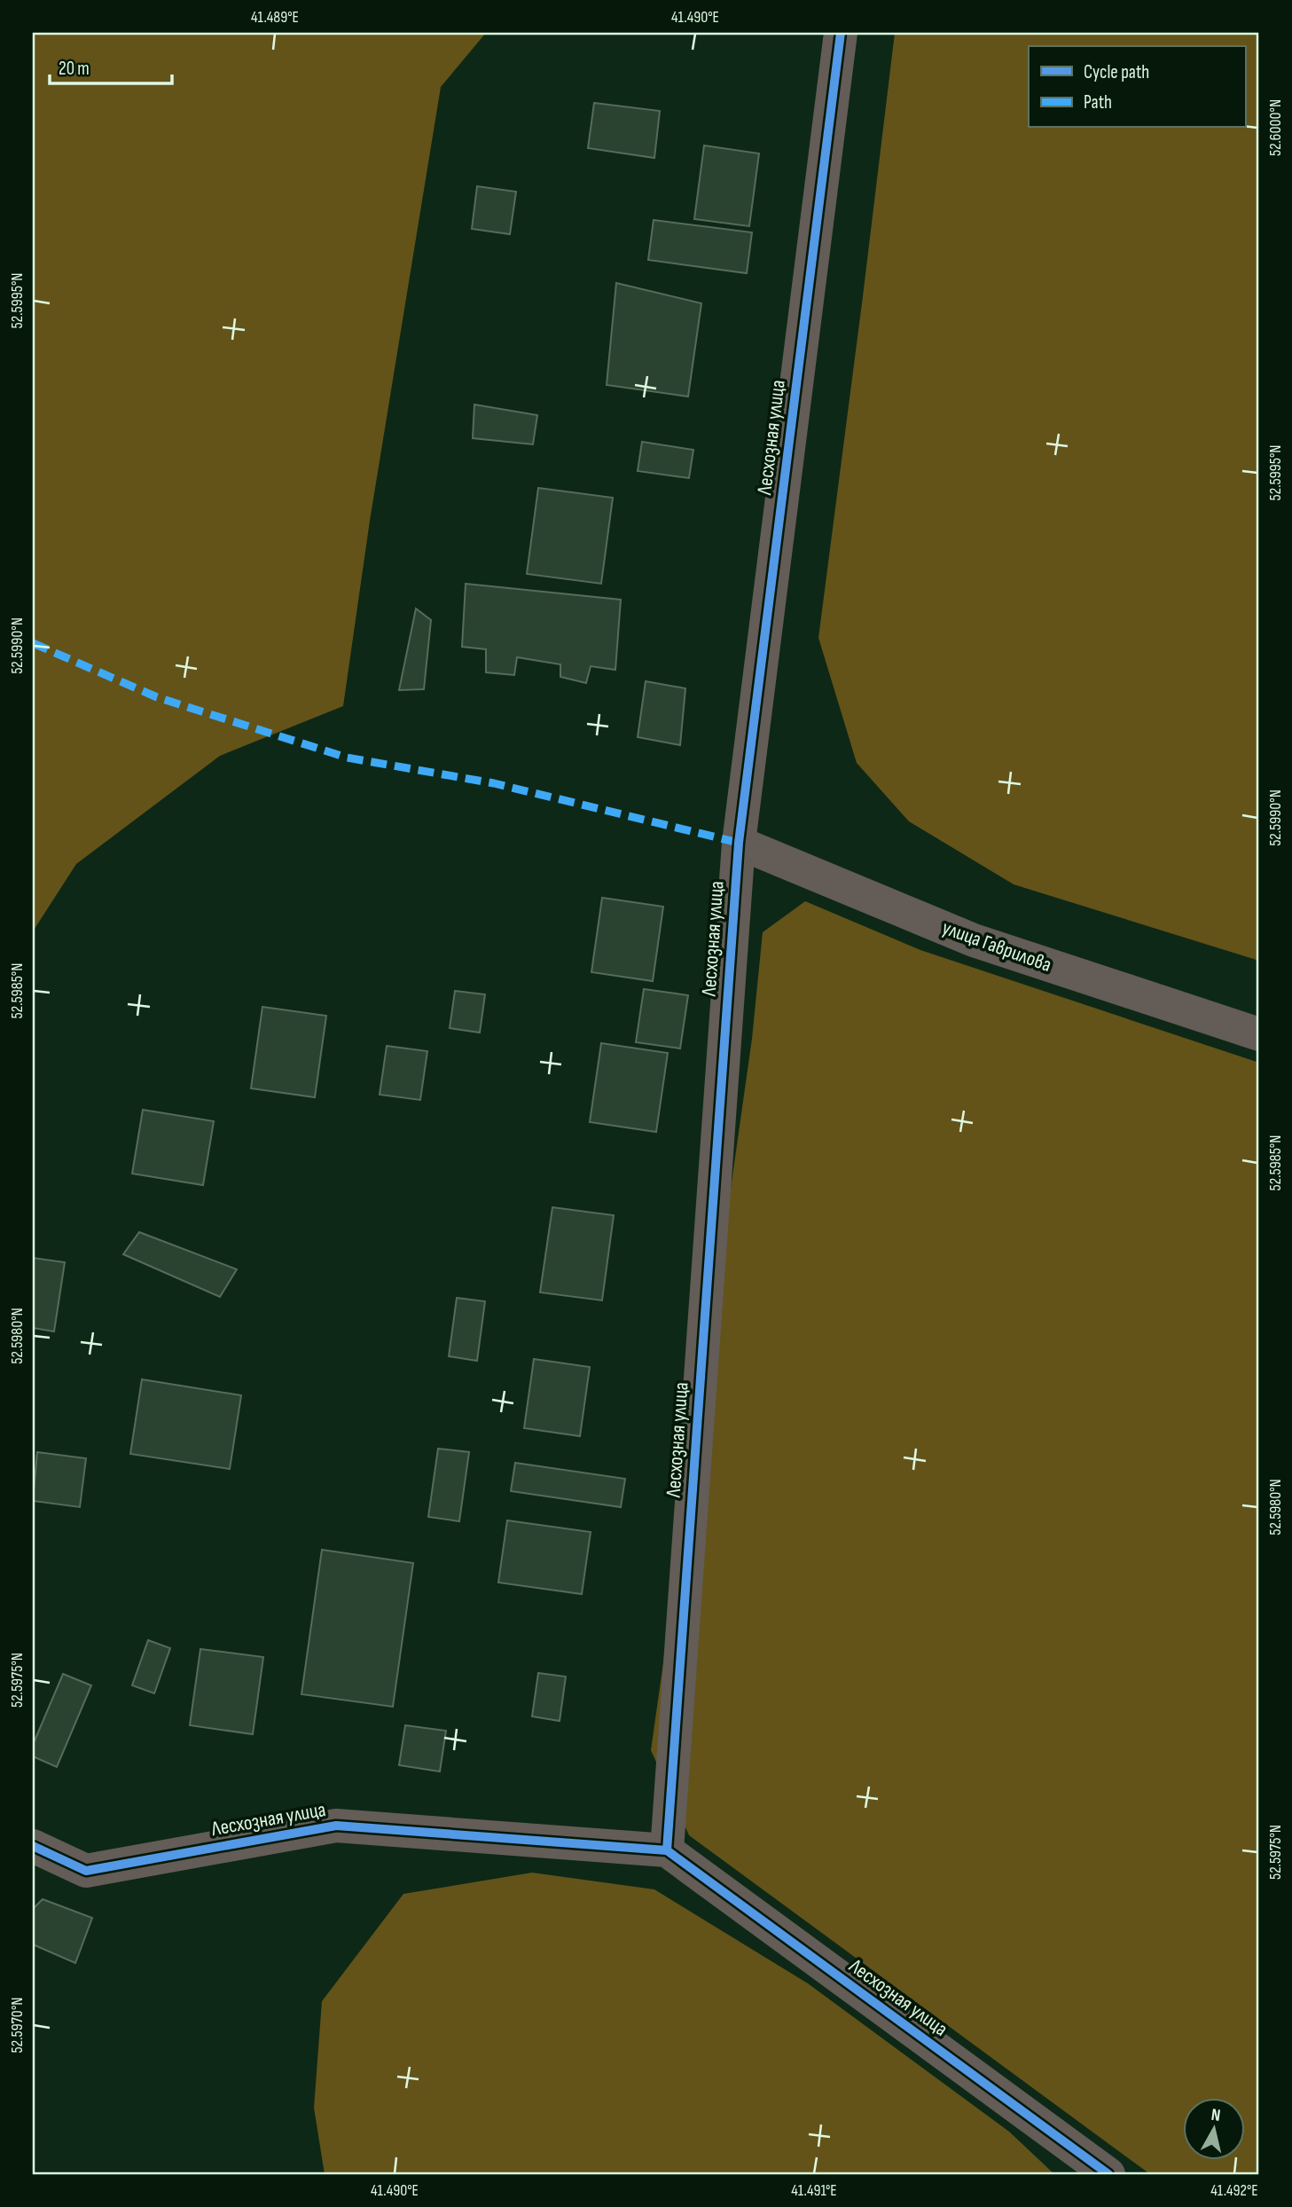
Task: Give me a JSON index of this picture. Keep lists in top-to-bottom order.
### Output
{
  "streets": {
    "street": ["Лесхозная улица", "улица Гаврилова"]
  },
  "crossings": [
    ["Лесхозная улица", "улица Гаврилова"]
  ],
  "legend": ["Cycle path", "Path"],
  "scale_bar": "20 m",
  "north": "top",
  "coordinates": [
    "41.489°E",
    "41.490°E",
    "52.6000°N",
    "52.5995°N",
    "52.5990°N",
    "52.5985°N",
    "52.5980°N",
    "52.5975°N",
    "52.5970°N",
    "41.491°E",
    "41.492°E"
  ]
}
